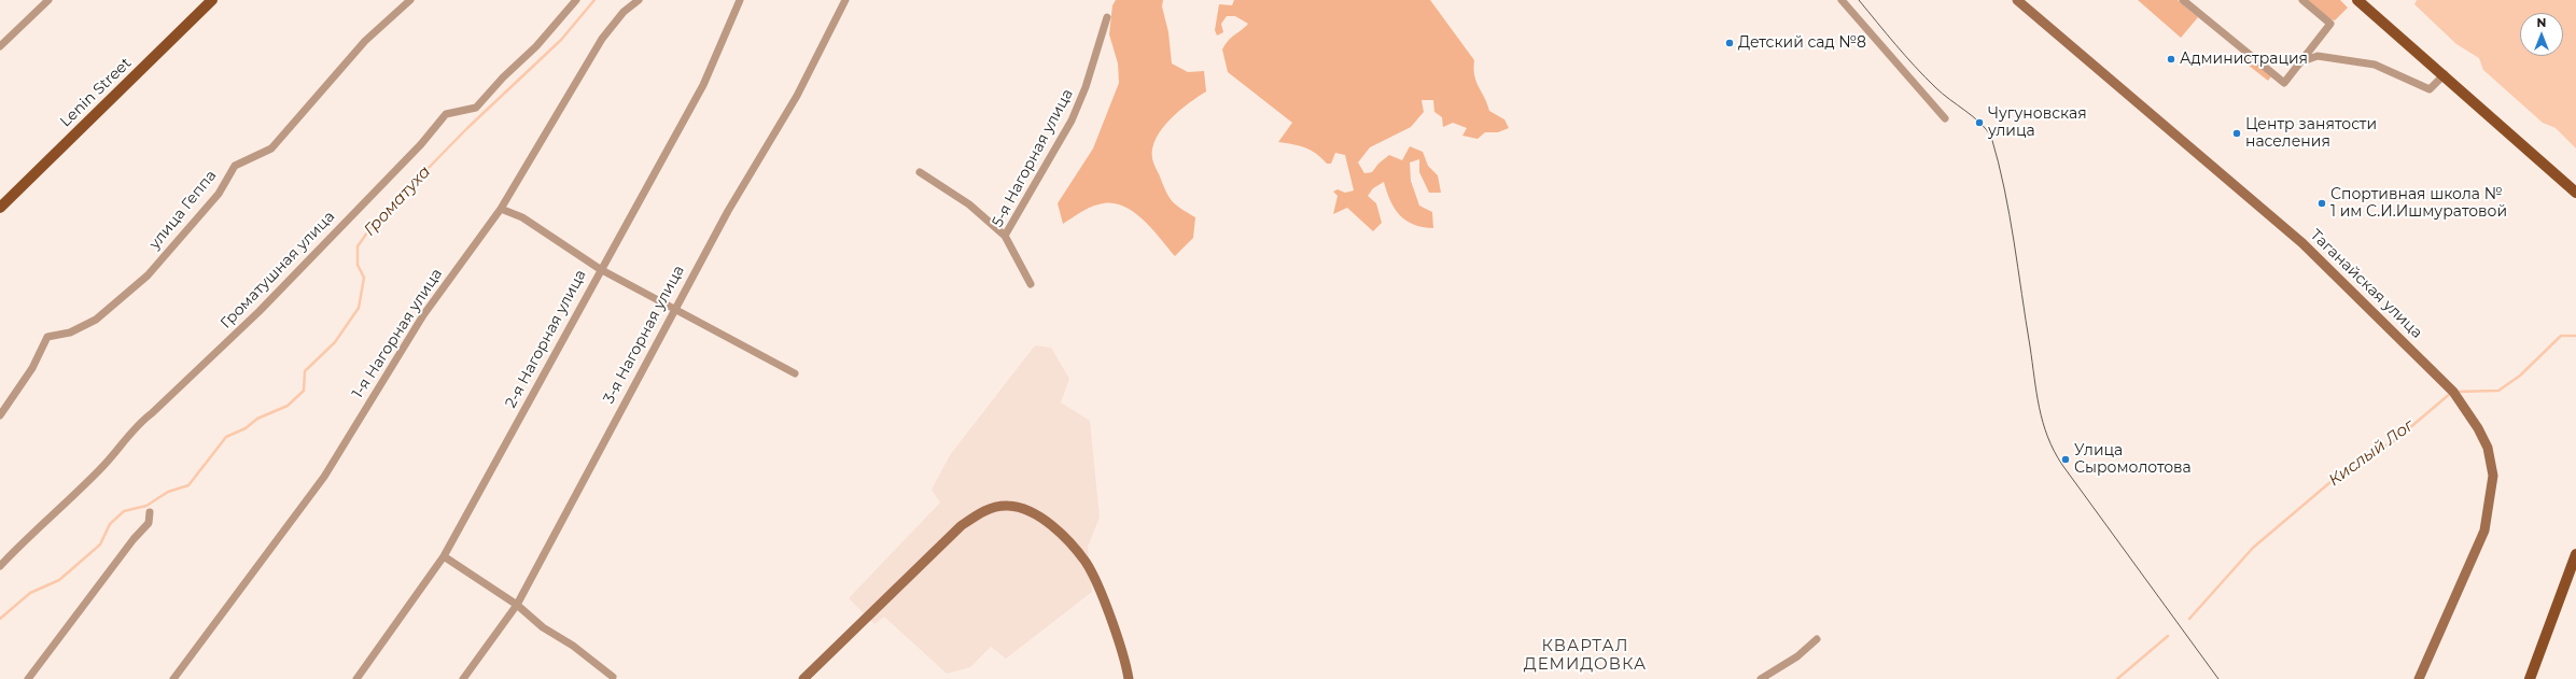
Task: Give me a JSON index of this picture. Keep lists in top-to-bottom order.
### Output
{
  "streets": {
    "main road": ["Lenin Street", "Таганайская улица"],
    "street": [
      "5-я Нагорная улица",
      "улица Геппа",
      "Громатушная улица",
      "1-я Нагорная улица",
      "3-я Нагорная улица",
      "2-я Нагорная улица"
    ]
  },
  "districts": ["КВАРТАЛ ДЕМИДОВКА"],
  "water": ["Громатуха", "Кислый Лог"],
  "places": [
    "Детский сад №8",
    "Администрация",
    "Чугуновская улица",
    "Центр занятости населения",
    "Спортивная школа № 1 им С.И.Ишмуратовой",
    "Улица Сыромолотова"
  ],
  "north": "top"
}
